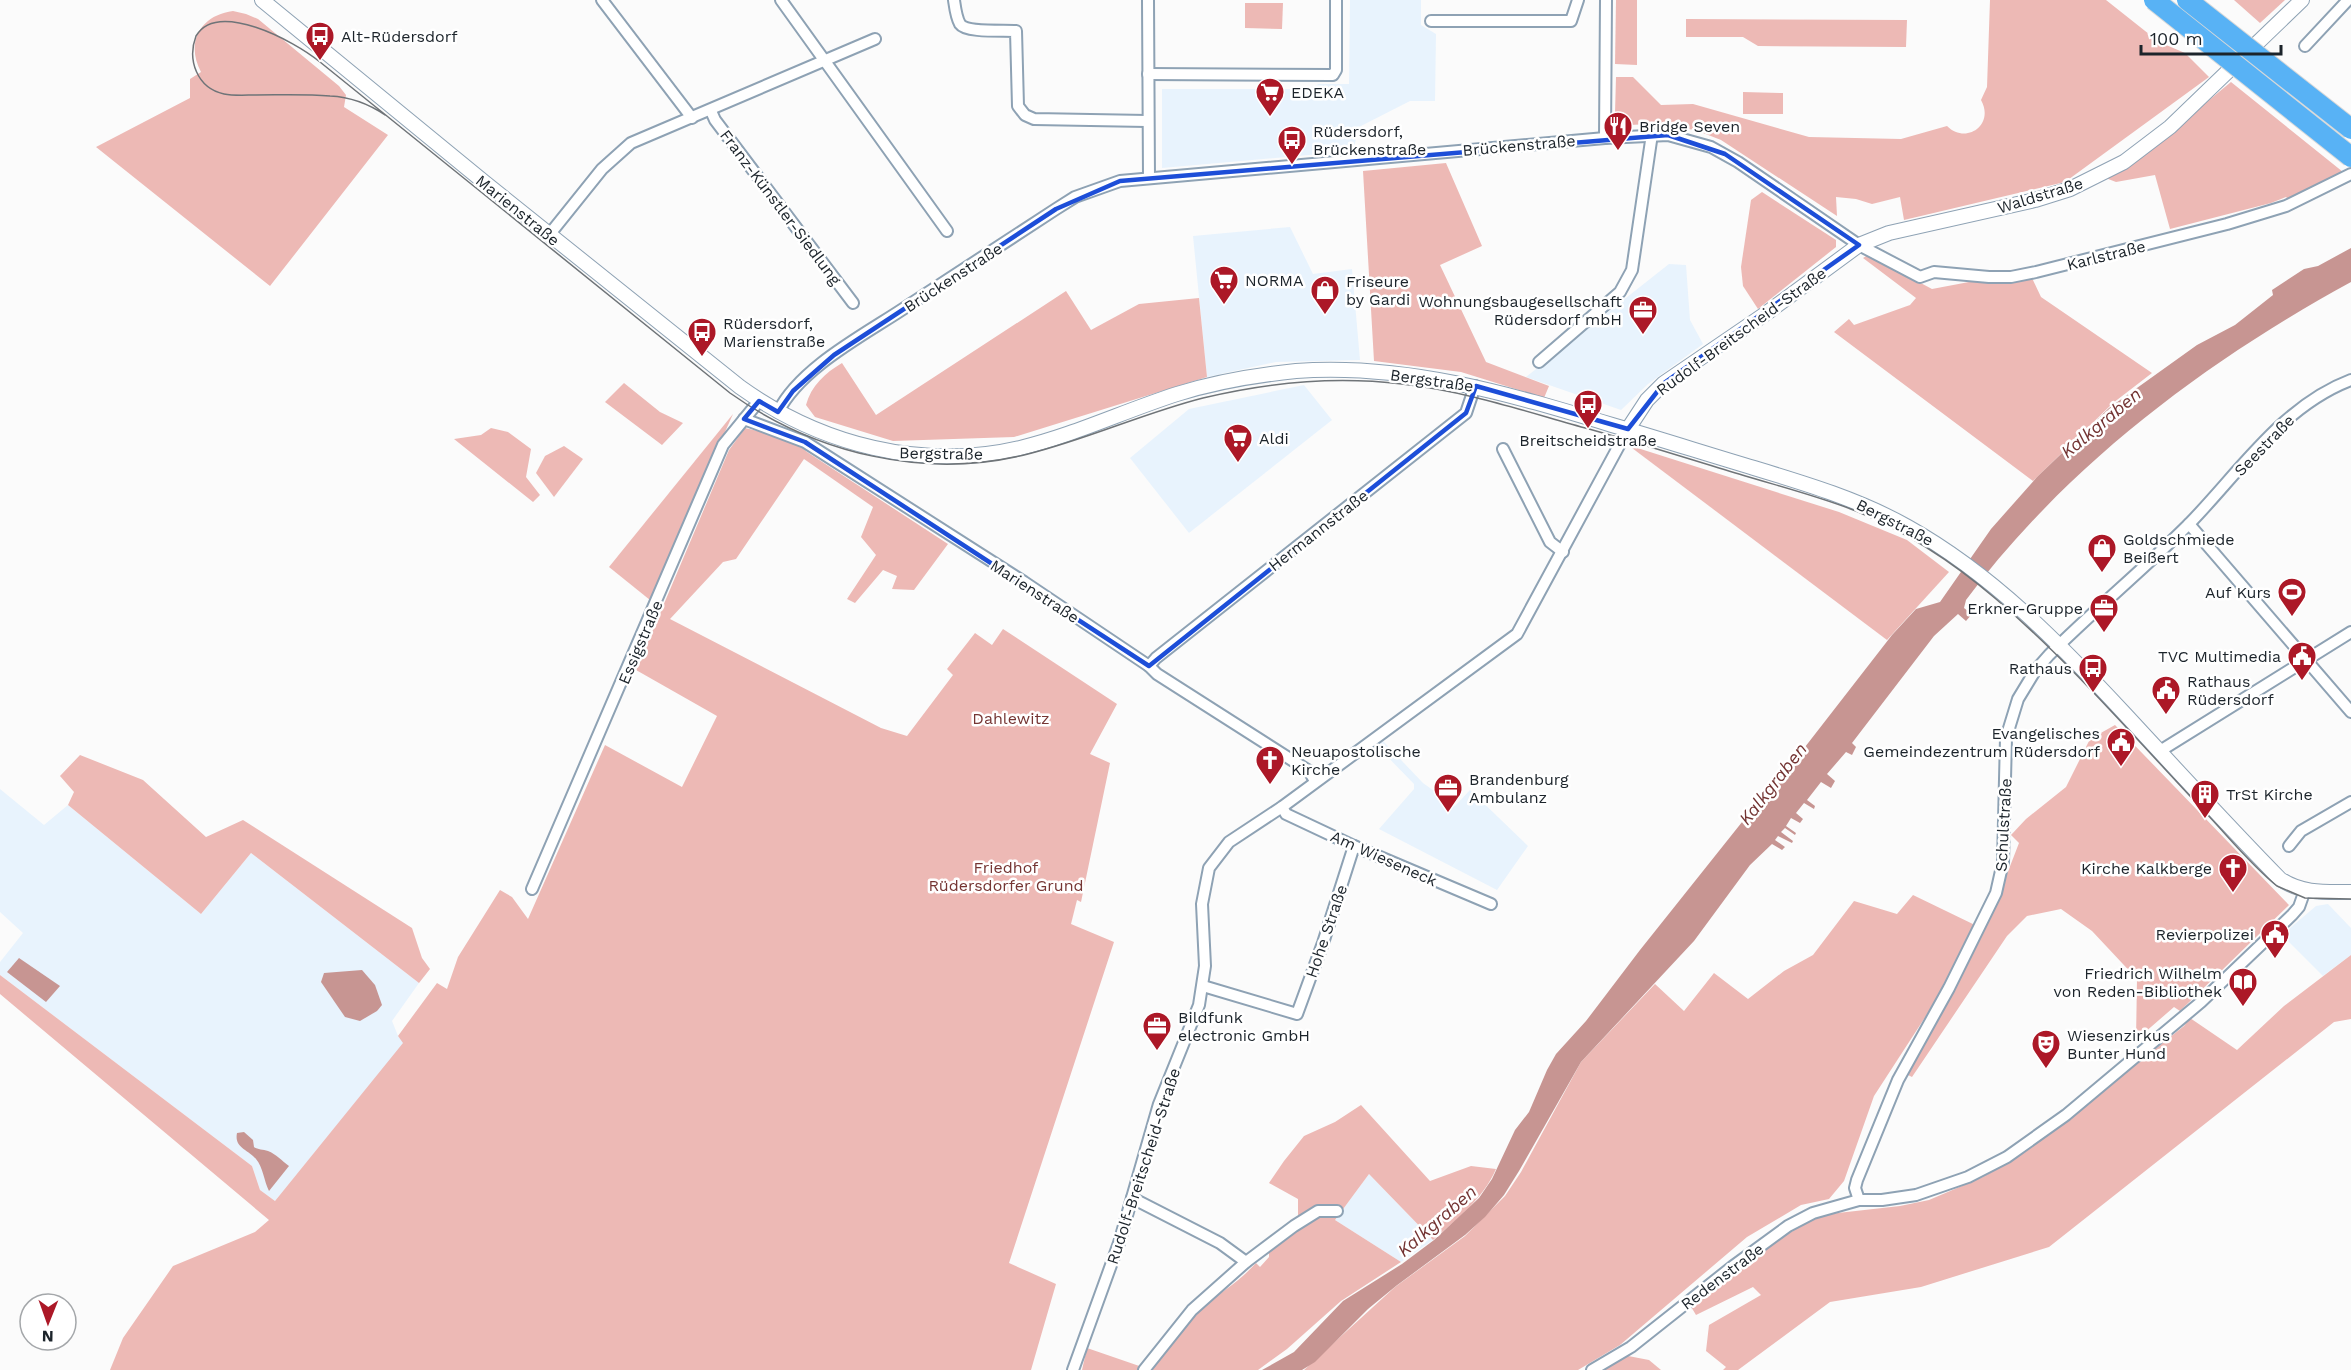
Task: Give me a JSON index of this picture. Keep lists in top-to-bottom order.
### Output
{
  "streets": {
    "street": [
      "Brückenstraße",
      "Waldstraße",
      "Franz-Künstler-Siedlung",
      "Marienstraße",
      "Karlstraße",
      "Rudolf-Breitscheid-Straße",
      "Bergstraße",
      "Seestraße",
      "Hermannstraße",
      "Essigstraße",
      "Schulstraße",
      "Am Wieseneck",
      "Hohe Straße",
      "Redenstraße"
    ]
  },
  "crossings": [
    ["Brückenstraße", "Waldstraße"],
    ["Brückenstraße", "Marienstraße"],
    ["Brückenstraße", "Karlstraße"],
    ["Brückenstraße", "Rudolf-Breitscheid-Straße"],
    ["Brückenstraße", "Bergstraße"],
    ["Waldstraße", "Karlstraße"],
    ["Waldstraße", "Rudolf-Breitscheid-Straße"],
    ["Franz-Künstler-Siedlung", "Marienstraße"],
    ["Marienstraße", "Rudolf-Breitscheid-Straße"],
    ["Marienstraße", "Bergstraße"],
    ["Marienstraße", "Hermannstraße"],
    ["Marienstraße", "Essigstraße"],
    ["Karlstraße", "Rudolf-Breitscheid-Straße"],
    ["Rudolf-Breitscheid-Straße", "Bergstraße"],
    ["Rudolf-Breitscheid-Straße", "Am Wieseneck"],
    ["Rudolf-Breitscheid-Straße", "Hohe Straße"],
    ["Bergstraße", "Hermannstraße"],
    ["Bergstraße", "Schulstraße"],
    ["Bergstraße", "Redenstraße"],
    ["Seestraße", "Schulstraße"],
    ["Schulstraße", "Redenstraße"],
    ["Am Wieseneck", "Hohe Straße"]
  ],
  "water": ["Kalkgraben"],
  "parks": ["Dahlewitz", "Friedhof Rüdersdorfer Grund"],
  "places": {
    "bus stop": [
      "Alt-Rüdersdorf",
      "Rüdersdorf, Brückenstraße",
      "Rüdersdorf, Marienstraße",
      "Breitscheidstraße",
      "Rathaus"
    ],
    "supermarket": ["EDEKA", "NORMA", "Aldi"],
    "restaurant": ["Bridge Seven"],
    "shop": ["Friseure by Gardi", "Goldschmiede Beißert"],
    "office": [
      "Wohnungsbaugesellschaft Rüdersdorf mbH",
      "Erkner-Gruppe",
      "Brandenburg Ambulanz",
      "Bildfunk electronic GmbH"
    ],
    "sports": ["Auf Kurs"],
    "public building": [
      "TVC Multimedia",
      "Rathaus Rüdersdorf",
      "Evangelisches Gemeindezentrum Rüdersdorf",
      "Revierpolizei"
    ],
    "church": ["Neuapostolische Kirche", "Kirche Kalkberge"],
    "building": ["TrSt Kirche"],
    "library": ["Friedrich Wilhelm von Reden-Bibliothek"],
    "theatre": ["Wiesenzirkus Bunter Hund"]
  },
  "scale_bar": "100 m",
  "north": "bottom"
}
